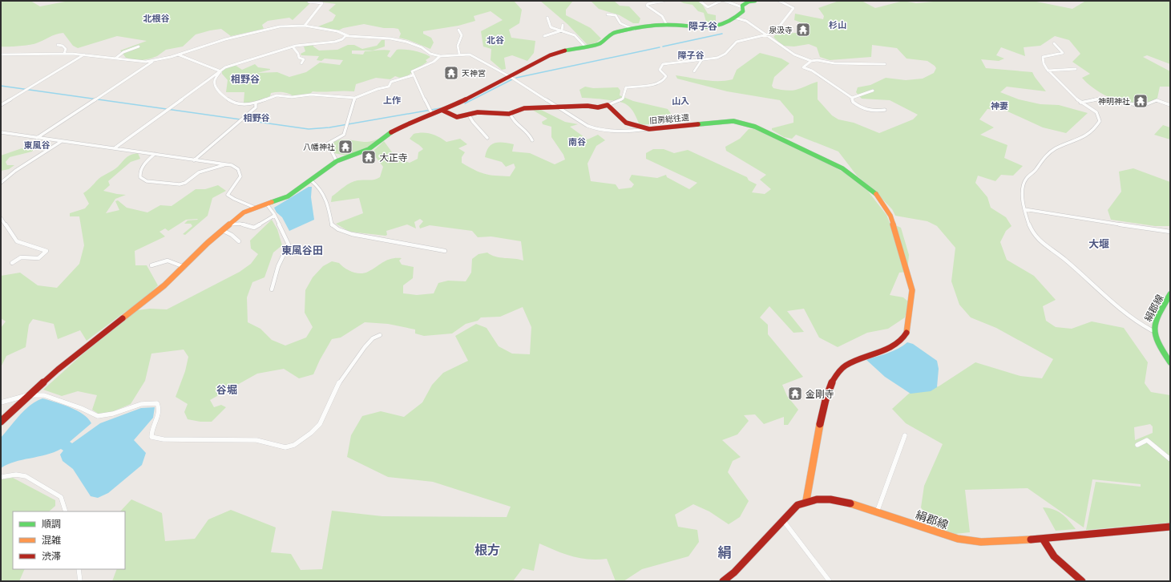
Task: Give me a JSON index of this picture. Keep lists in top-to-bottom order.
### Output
{
  "streets": {
    "street": ["旧房総往還", "絹郡線"]
  },
  "crossings": [
    ["旧房総往還", "絹郡線"]
  ],
  "districts": [
    "北根谷",
    "杉山",
    "障子谷",
    "北谷",
    "障子谷",
    "相野谷",
    "上作",
    "山入",
    "神妻",
    "相野谷",
    "南谷",
    "東風谷",
    "大堰",
    "東風谷田",
    "谷堀",
    "根方",
    "絹"
  ],
  "places": {
    "temple": [
      "泉汲寺",
      "天神宮",
      "神明神社",
      "八幡神社",
      "大正寺",
      "金剛寺"
    ]
  },
  "legend": ["順調", "混雑", "渋滞"]
}
